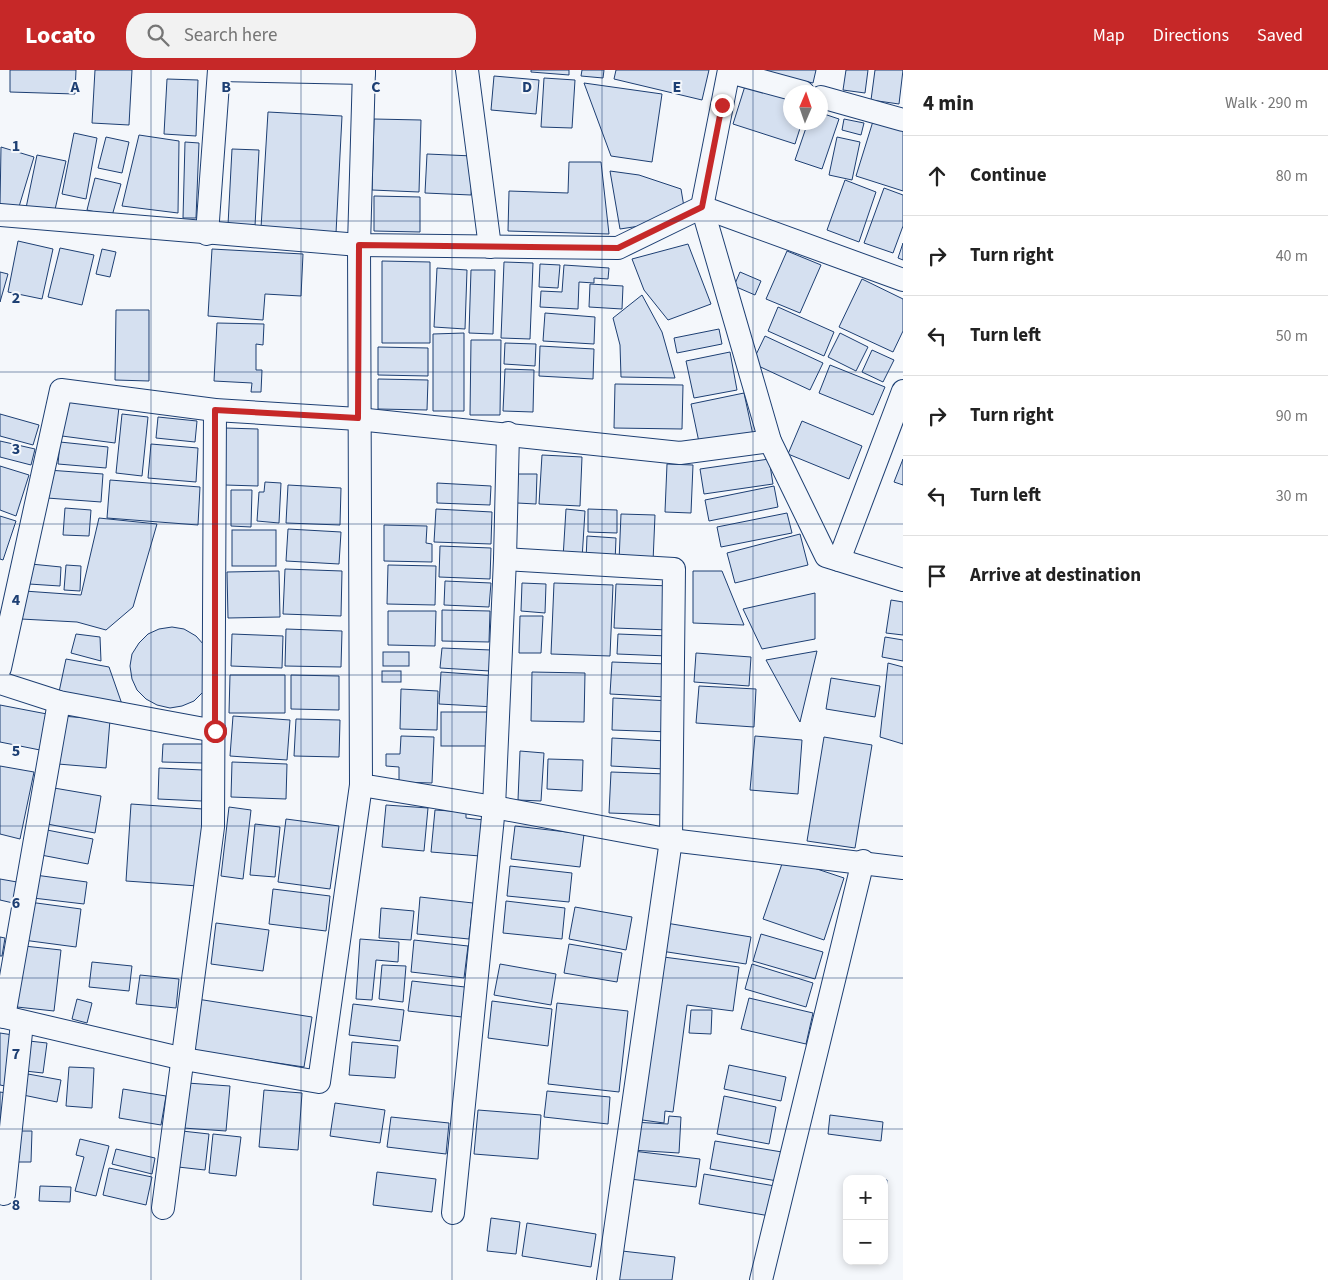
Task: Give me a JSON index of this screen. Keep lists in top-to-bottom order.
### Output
{
  "north": "top",
  "page": {
    "header": "Locato",
    "search": "Search here",
    "nav": ["Map", "Directions", "Saved"],
    "heading": ["4 min", "Walk · 290 m"],
    "list": [
      ["Continue", "80 m"],
      ["Turn right", "40 m"],
      ["Turn left", "50 m"],
      ["Turn right", "90 m"],
      ["Turn left", "30 m"],
      "Arrive at destination"
    ],
    "map_buttons": ["+", "−"]
  },
  "grid": {
    "columns": [
      "A",
      "B",
      "C",
      "D",
      "E"
    ],
    "rows": [
      "1",
      "2",
      "3",
      "4",
      "5",
      "6",
      "7",
      "8"
    ]
  }
}
